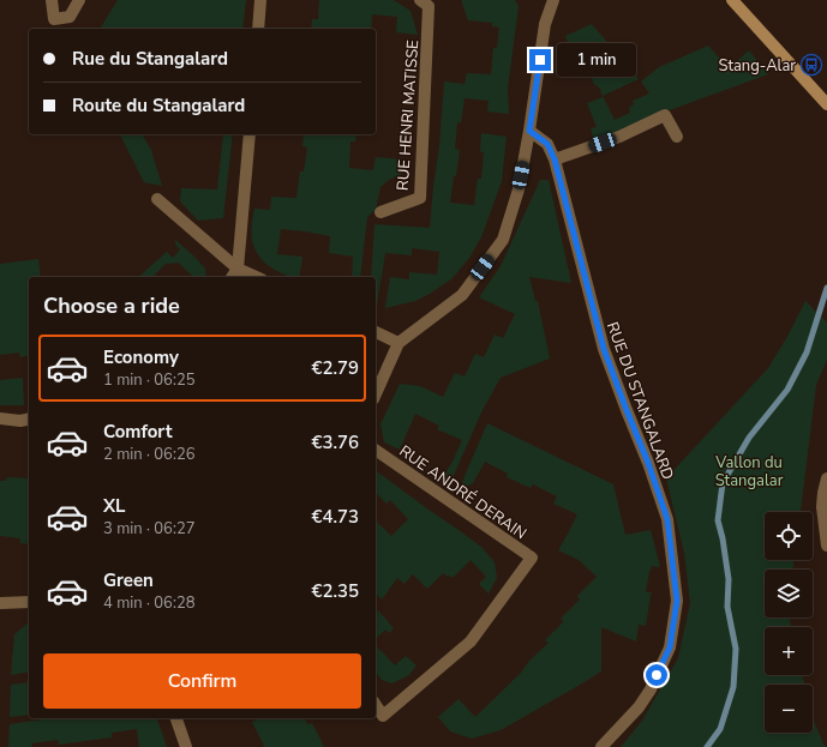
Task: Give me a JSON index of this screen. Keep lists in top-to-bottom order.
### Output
{
  "streets": {
    "street": ["RUE HENRI MATISSE", "RUE DU STANGALARD", "RUE ANDRÉ DERAIN"]
  },
  "parks": ["Vallon du Stangalar"],
  "places": {
    "bus stop": ["Stang-Alar"]
  },
  "page": {
    "banner": ["Rue du Stangalard", "Route du Stangalard"],
    "bubble": "1 min",
    "heading": "Choose a ride",
    "list": [
      {
        "name": "Economy",
        "note": "1 min · 06:25",
        "value": "€2.79"
      },
      {
        "name": "Comfort",
        "note": "2 min · 06:26",
        "value": "€3.76"
      },
      {
        "name": "XL",
        "note": "3 min · 06:27",
        "value": "€4.73"
      },
      {
        "name": "Green",
        "note": "4 min · 06:28",
        "value": "€2.35"
      }
    ],
    "map_buttons": ["+", "−"],
    "buttons": "Confirm"
  }
}
